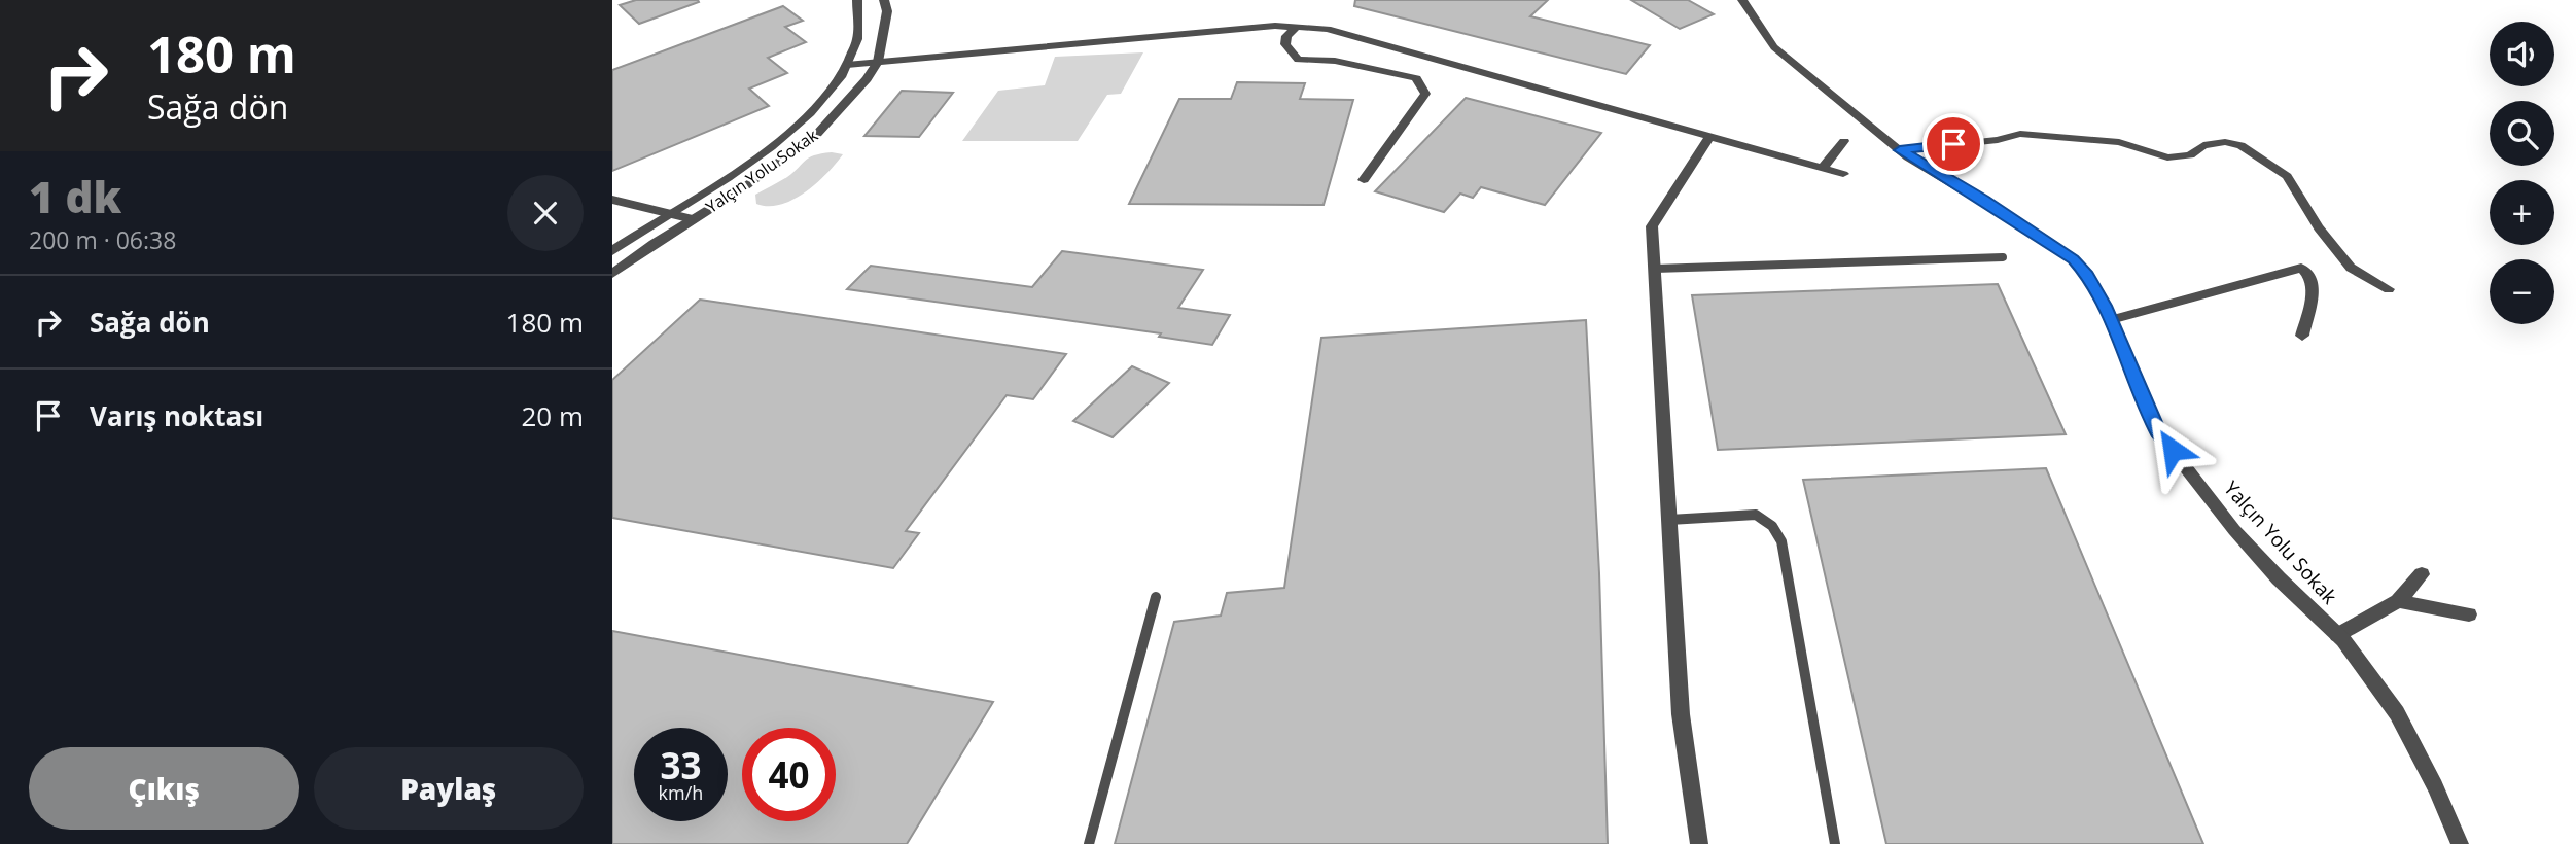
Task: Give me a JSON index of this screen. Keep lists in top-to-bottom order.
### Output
{
  "streets": {
    "street": ["Yalçın Yolu Sokak"]
  },
  "page": {
    "turn": ["180 m", "Sağa dön"],
    "map_buttons": ["+", "−"],
    "heading": ["1 dk", "200 m · 06:38"],
    "list": [
      {
        "name": "Sağa dön",
        "value": "180 m"
      },
      {
        "name": "Varış noktası",
        "value": "20 m"
      }
    ],
    "speed": "33 km/h",
    "limit": "40",
    "buttons": ["Çıkış", "Paylaş"]
  }
}
